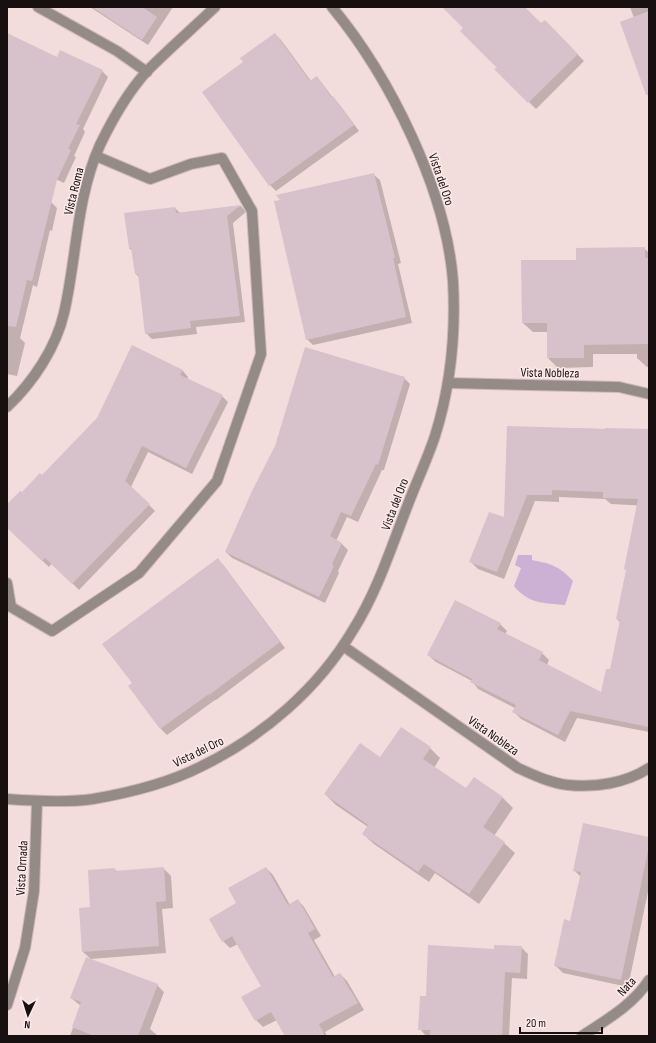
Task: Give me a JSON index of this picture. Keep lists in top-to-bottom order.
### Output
{
  "streets": {
    "street": [
      "Vista del Oro",
      "Vista Roma",
      "Vista Nobleza",
      "Vista Ornada",
      "Nata"
    ]
  },
  "crossings": [
    ["Vista del Oro", "Vista Nobleza"],
    ["Vista del Oro", "Vista Ornada"]
  ],
  "scale_bar": "20 m",
  "north": "bottom"
}
